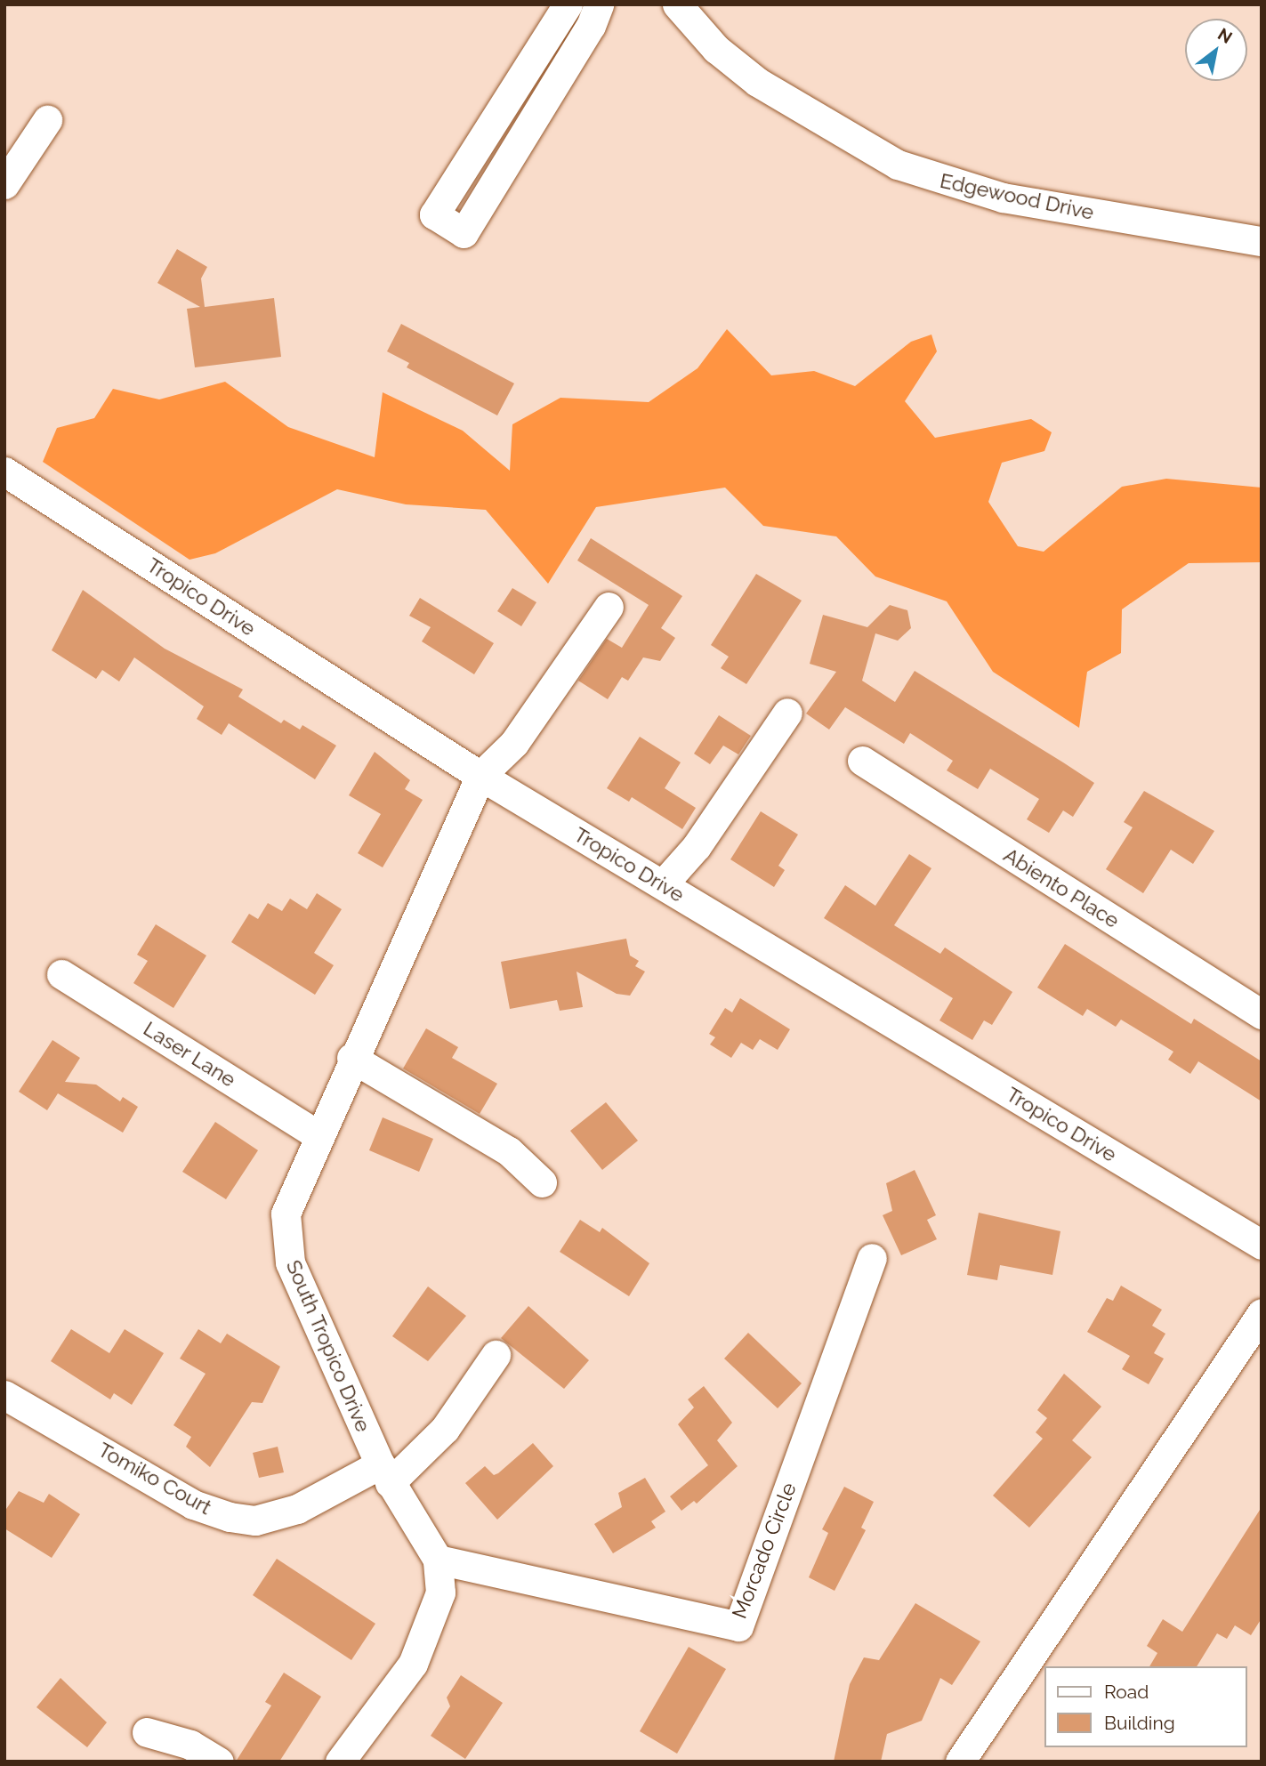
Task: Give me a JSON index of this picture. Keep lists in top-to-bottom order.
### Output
{
  "streets": {
    "street": [
      "Edgewood Drive",
      "Tropico Drive",
      "Abiento Place",
      "Laser Lane",
      "South Tropico Drive",
      "Tomiko Court",
      "Morcado Circle"
    ]
  },
  "crossings": [
    ["Tropico Drive", "South Tropico Drive"],
    ["Laser Lane", "South Tropico Drive"],
    ["South Tropico Drive", "Tomiko Court"],
    ["South Tropico Drive", "Morcado Circle"]
  ],
  "legend": ["Road", "Building"],
  "north": "top right"
}
